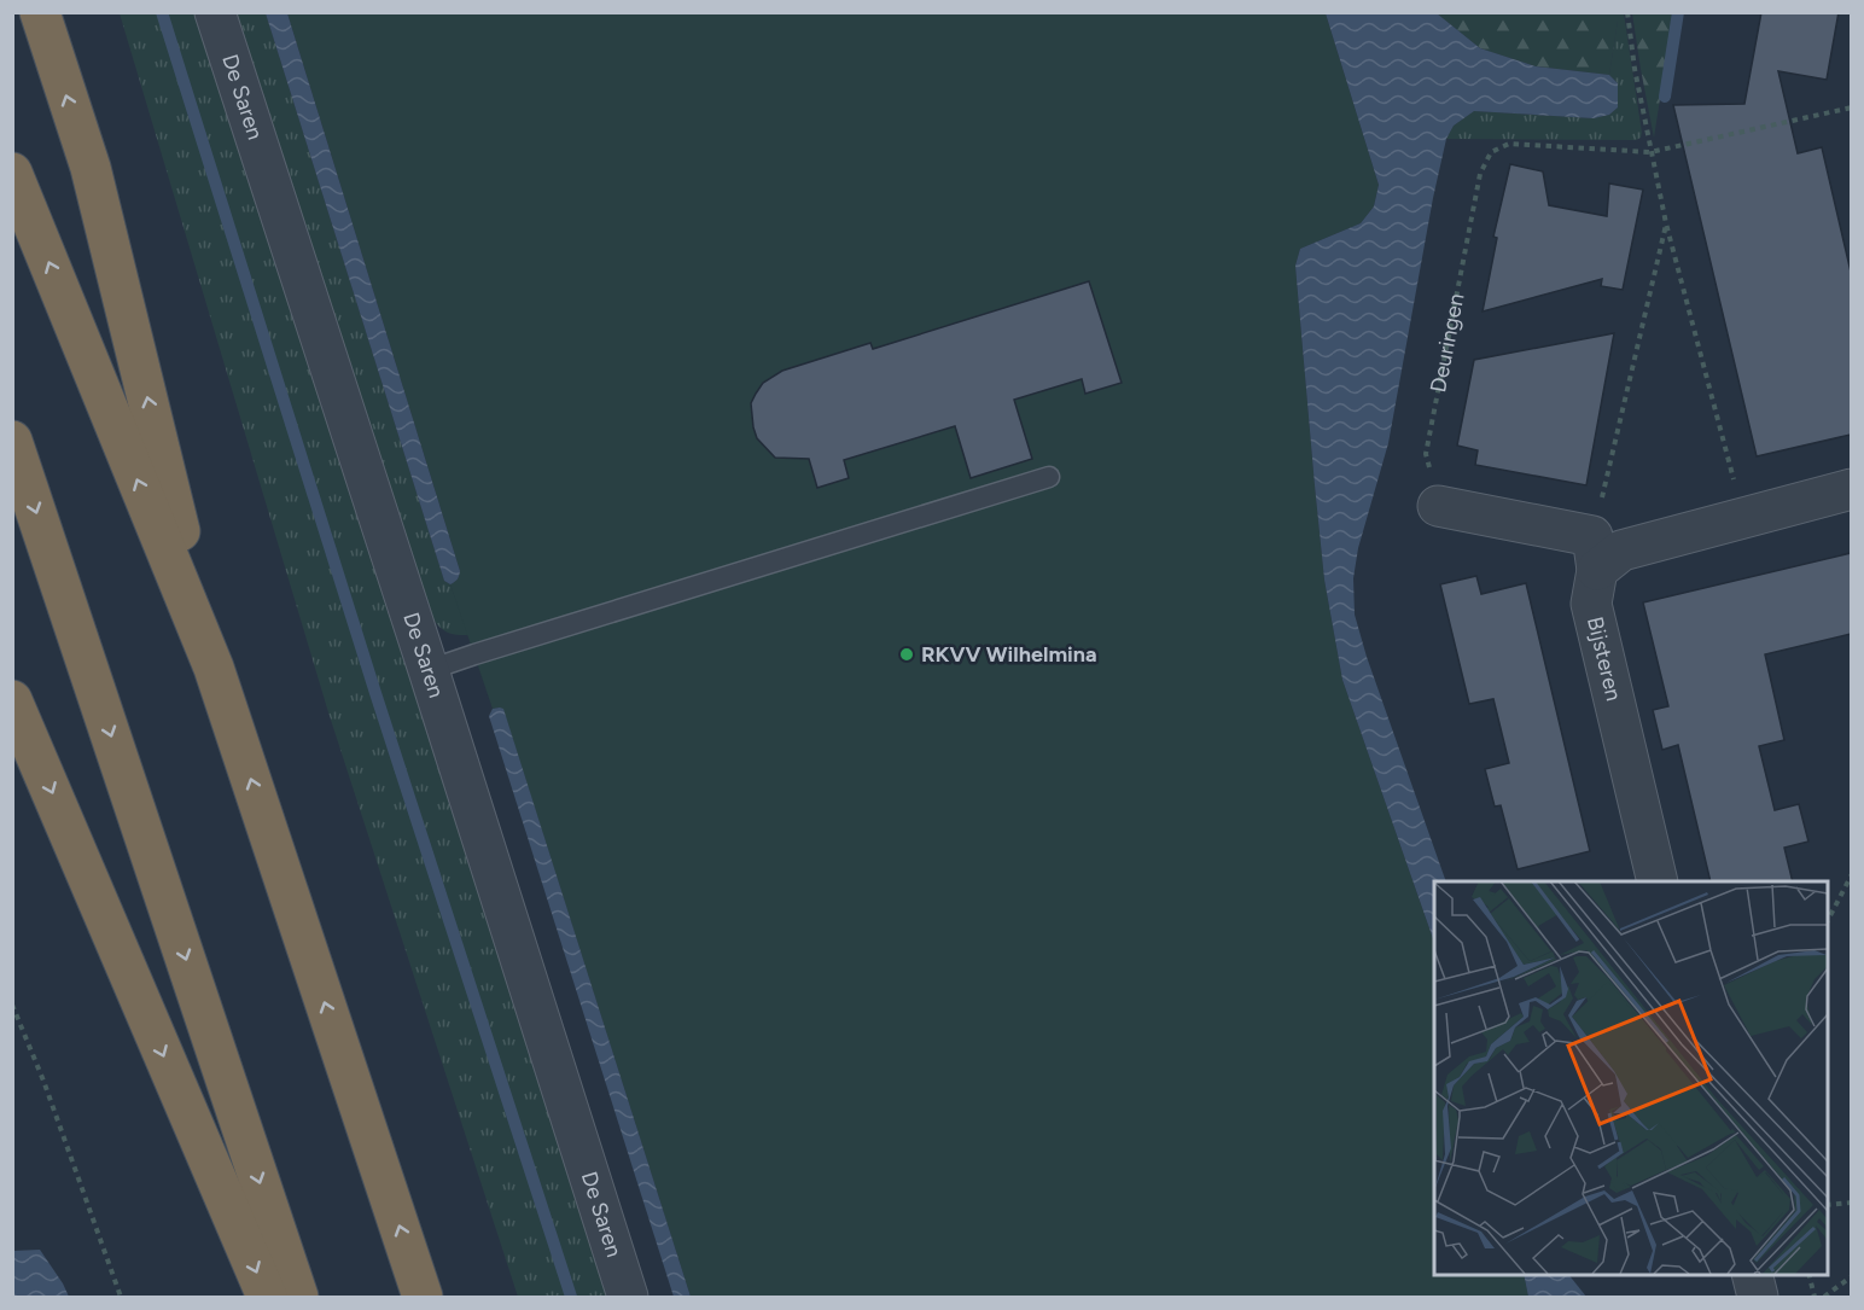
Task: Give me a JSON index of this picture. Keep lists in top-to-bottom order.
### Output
{
  "streets": {
    "street": ["De Saren", "Bijsteren"],
    "path": ["Deuringen"]
  },
  "places": ["RKVV Wilhelmina"]
}
